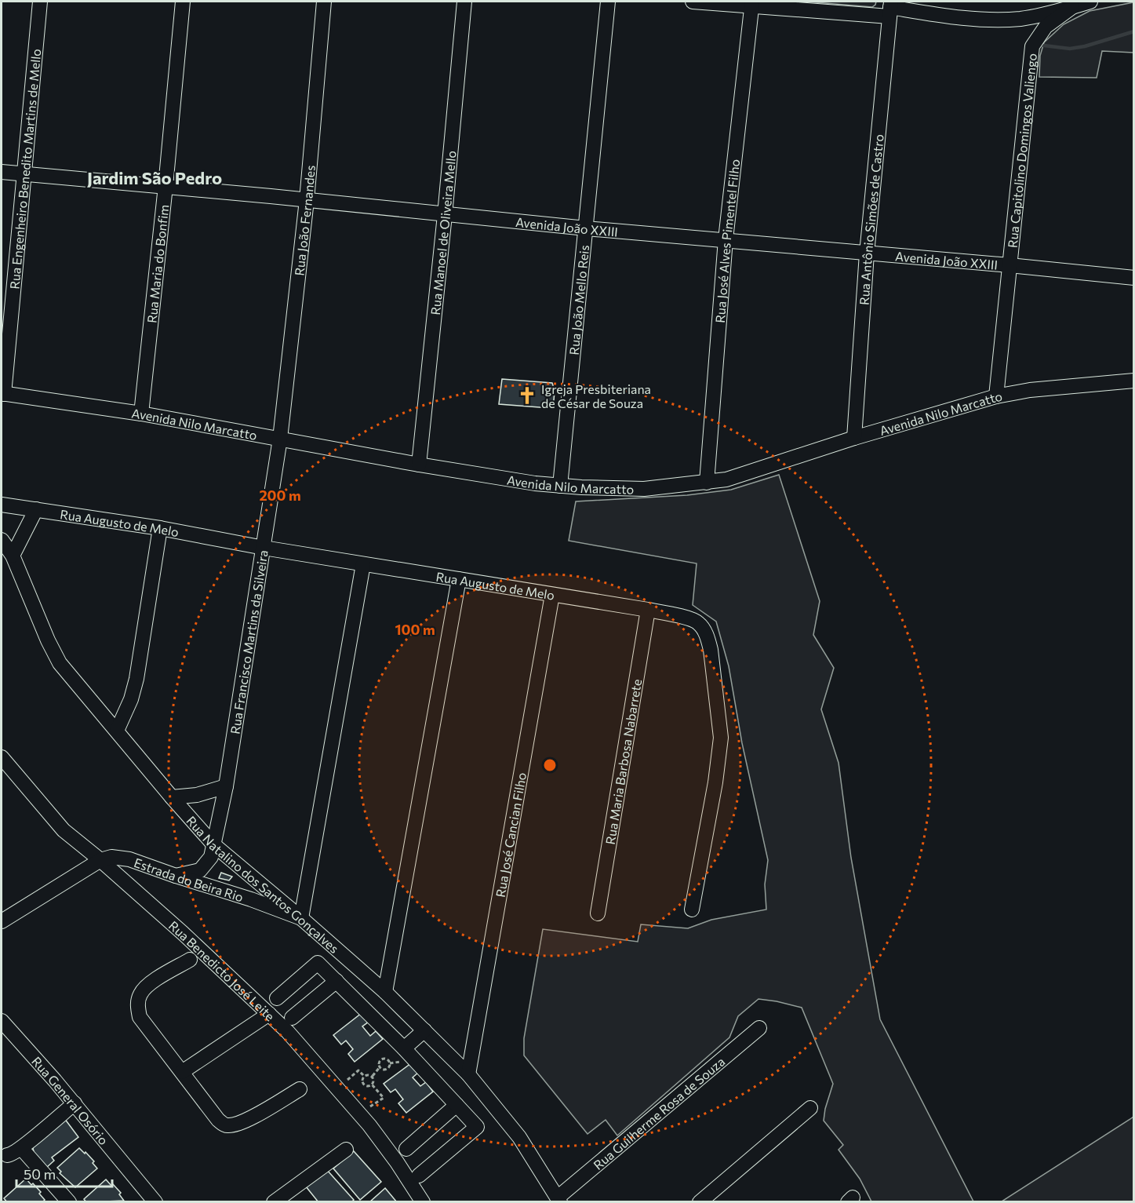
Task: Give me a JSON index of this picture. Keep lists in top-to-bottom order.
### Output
{
  "streets": {
    "street": [
      "Rua Capitolino Domingos Valiengo",
      "Rua Engenheiro Benedito Martins de Mello",
      "Rua João Fernandes",
      "Rua Antônio Simões de Castro",
      "Avenida João XXIII",
      "Rua Manoel de Oliveira Mello",
      "Rua José Alves Pimentel Filho",
      "Rua Maria do Bonfim",
      "Rua João Mello Reis",
      "Avenida Nilo Marcatto",
      "Rua Augusto de Melo",
      "Rua Francisco Martins da Silveira",
      "Rua Maria Barbosa Nabarrete",
      "Rua José Cancian Filho",
      "Estrada do Beira Rio",
      "Rua Natalino dos Santos Gonçalves",
      "Rua Benedicto José Leite",
      "Rua General Osório",
      "Rua Guilherme Rosa de Souza"
    ]
  },
  "crossings": [
    ["Rua Capitolino Domingos Valiengo", "Avenida João XXIII"],
    ["Rua Capitolino Domingos Valiengo", "Avenida Nilo Marcatto"],
    ["Rua Engenheiro Benedito Martins de Mello", "Avenida João XXIII"],
    ["Rua Engenheiro Benedito Martins de Mello", "Avenida Nilo Marcatto"],
    ["Rua João Fernandes", "Avenida João XXIII"],
    ["Rua João Fernandes", "Avenida Nilo Marcatto"],
    ["Rua João Fernandes", "Rua Francisco Martins da Silveira"],
    ["Rua Antônio Simões de Castro", "Avenida João XXIII"],
    ["Rua Antônio Simões de Castro", "Avenida Nilo Marcatto"],
    ["Avenida João XXIII", "Rua Manoel de Oliveira Mello"],
    ["Avenida João XXIII", "Rua José Alves Pimentel Filho"],
    ["Avenida João XXIII", "Rua Maria do Bonfim"],
    ["Avenida João XXIII", "Rua João Mello Reis"],
    ["Rua Manoel de Oliveira Mello", "Avenida Nilo Marcatto"],
    ["Rua José Alves Pimentel Filho", "Avenida Nilo Marcatto"],
    ["Rua Maria do Bonfim", "Avenida Nilo Marcatto"],
    ["Rua João Mello Reis", "Avenida Nilo Marcatto"],
    ["Avenida Nilo Marcatto", "Rua Francisco Martins da Silveira"],
    ["Rua Augusto de Melo", "Rua Francisco Martins da Silveira"],
    ["Rua Augusto de Melo", "Rua Maria Barbosa Nabarrete"],
    ["Rua Augusto de Melo", "Rua José Cancian Filho"],
    ["Rua Francisco Martins da Silveira", "Rua Natalino dos Santos Gonçalves"],
    ["Rua José Cancian Filho", "Rua Natalino dos Santos Gonçalves"],
    ["Estrada do Beira Rio", "Rua Natalino dos Santos Gonçalves"],
    ["Estrada do Beira Rio", "Rua Benedicto José Leite"],
    ["Rua Natalino dos Santos Gonçalves", "Rua Guilherme Rosa de Souza"]
  ],
  "districts": ["Jardim São Pedro"],
  "places": {
    "church": ["Igreja Presbiteriana de César de Souza"]
  },
  "scale_bar": "50 m",
  "rings": ["200 m", "100 m"]
}
